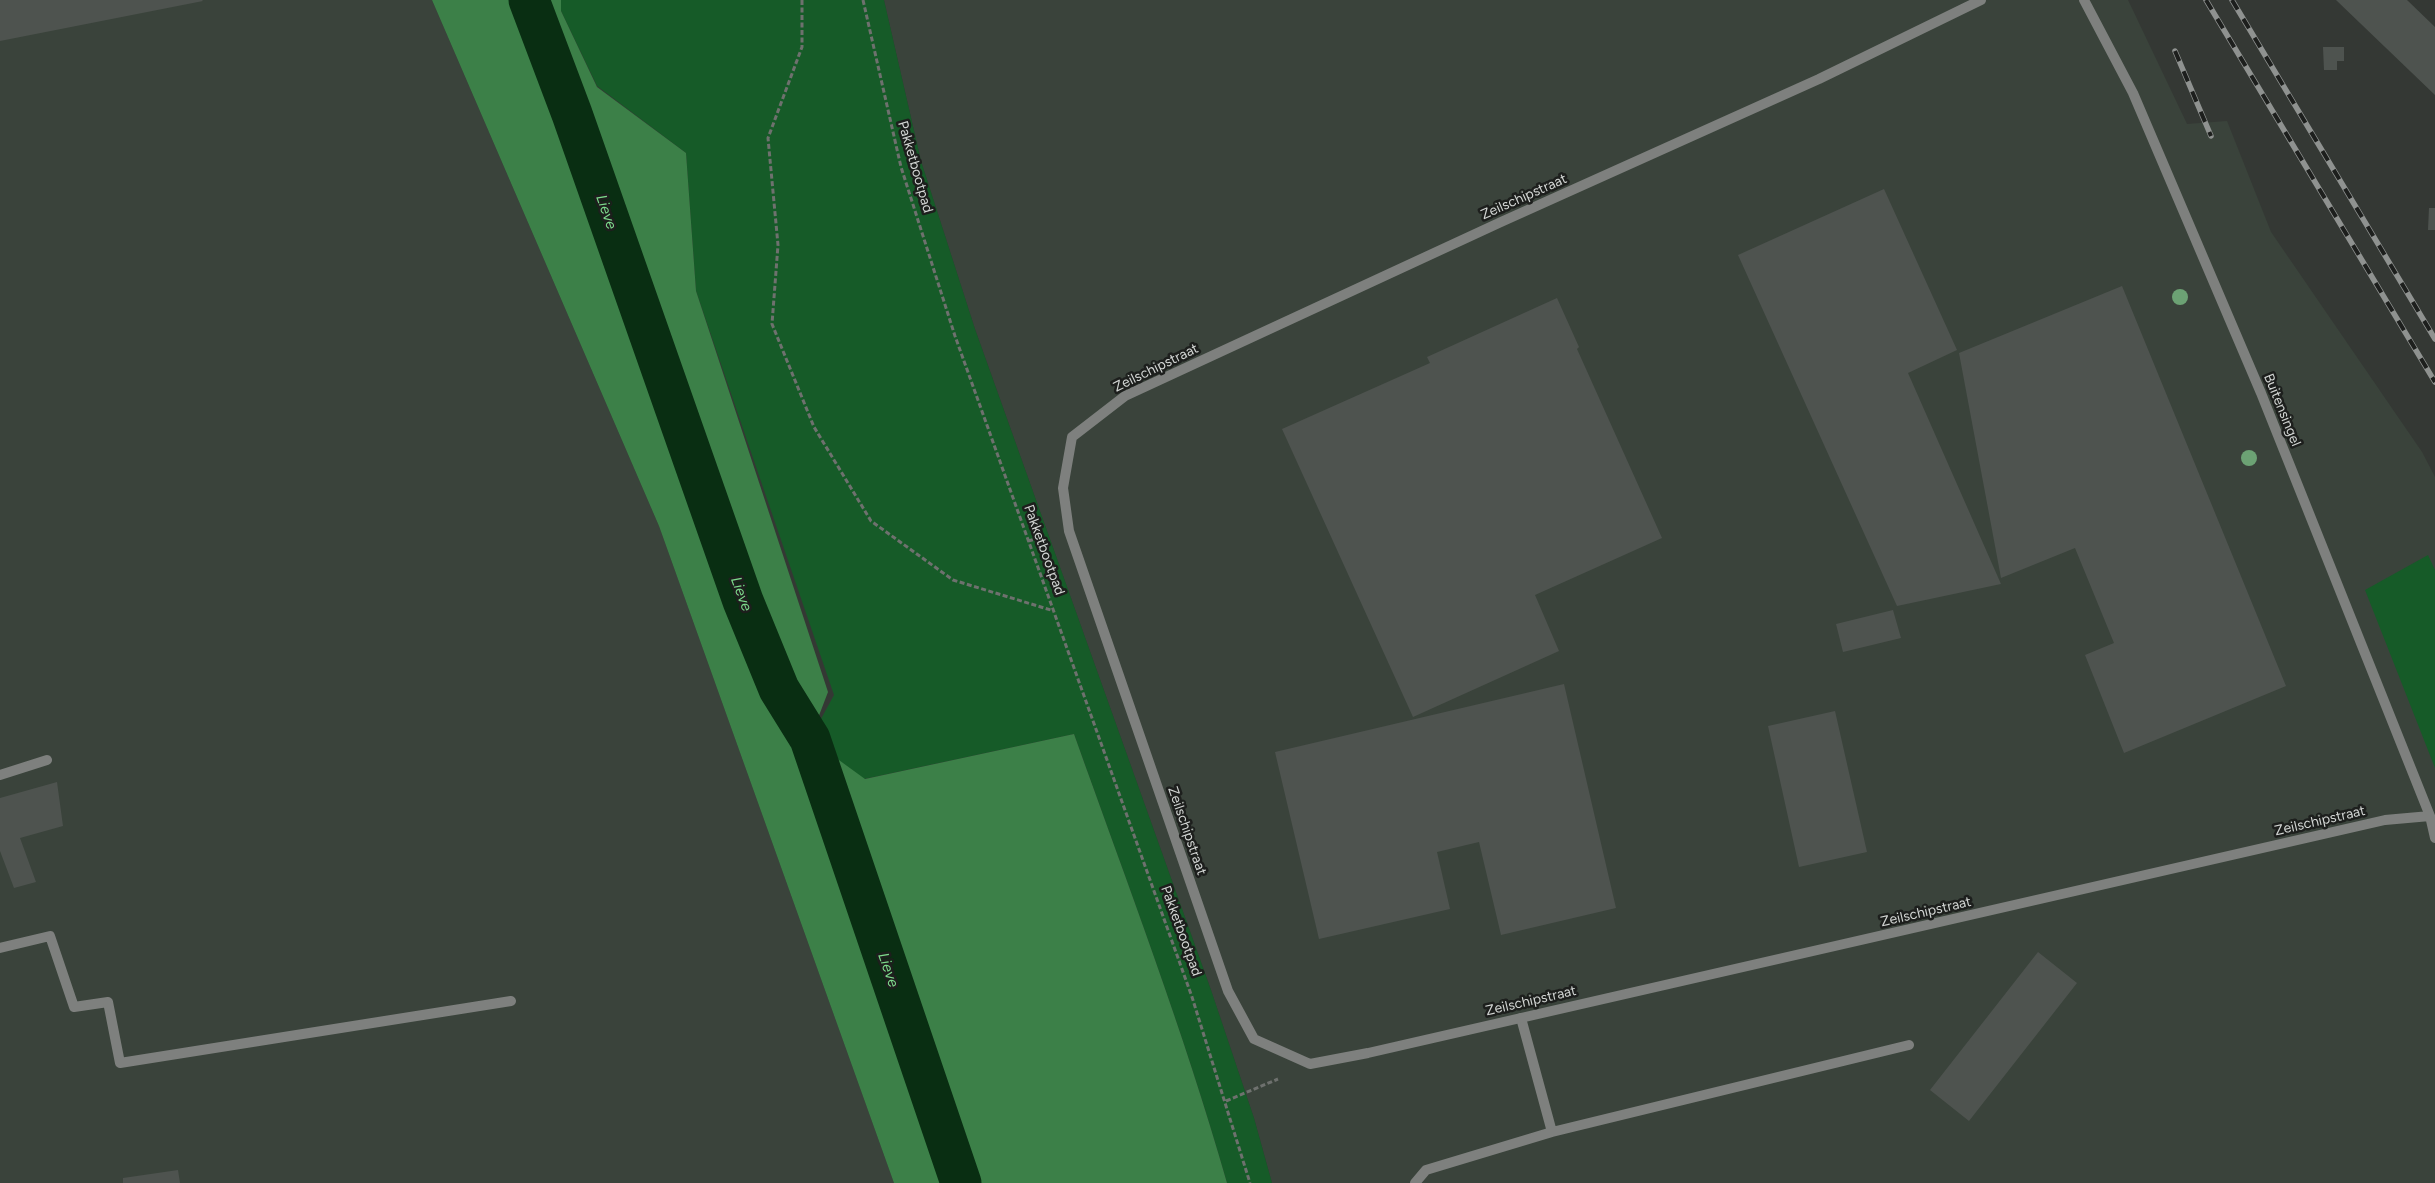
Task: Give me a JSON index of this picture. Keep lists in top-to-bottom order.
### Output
{
  "streets": {
    "street": ["Zeilschipstraat", "Buitensingel"],
    "path": ["Pakketbootpad"]
  },
  "crossings": [
    ["Zeilschipstraat", "Buitensingel"]
  ],
  "water": ["Lieve"]
}
